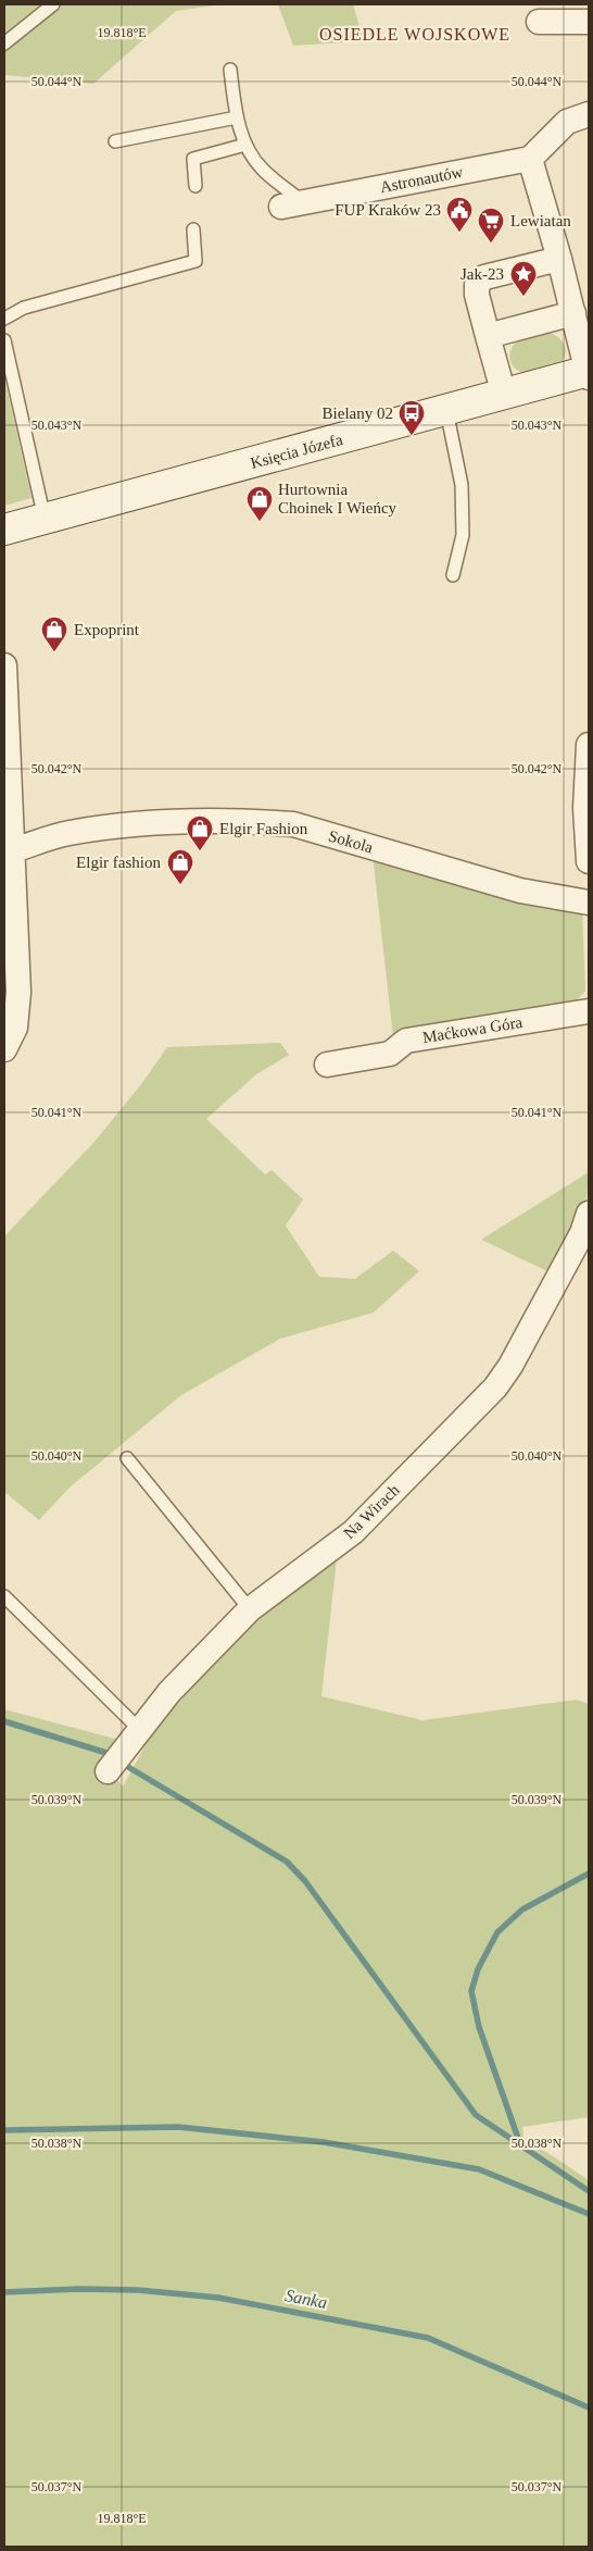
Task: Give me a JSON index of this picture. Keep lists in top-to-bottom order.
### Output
{
  "streets": {
    "street": [
      "Astronautów",
      "Księcia Józefa",
      "Sokola",
      "Maćkowa Góra",
      "Na Wirach"
    ]
  },
  "districts": ["OSIEDLE WOJSKOWE"],
  "water": ["Sanka"],
  "places": {
    "public building": ["FUP Kraków 23"],
    "supermarket": ["Lewiatan"],
    "place": ["Jak-23"],
    "bus stop": ["Bielany 02"],
    "shop": [
      "Hurtownia Choinek I Wieńcy",
      "Expoprint",
      "Elgir Fashion",
      "Elgir fashion"
    ]
  },
  "coordinates": [
    "19.818°E",
    "50.044°N",
    "50.043°N",
    "50.042°N",
    "50.041°N",
    "50.040°N",
    "50.039°N",
    "50.038°N",
    "50.037°N"
  ]
}
